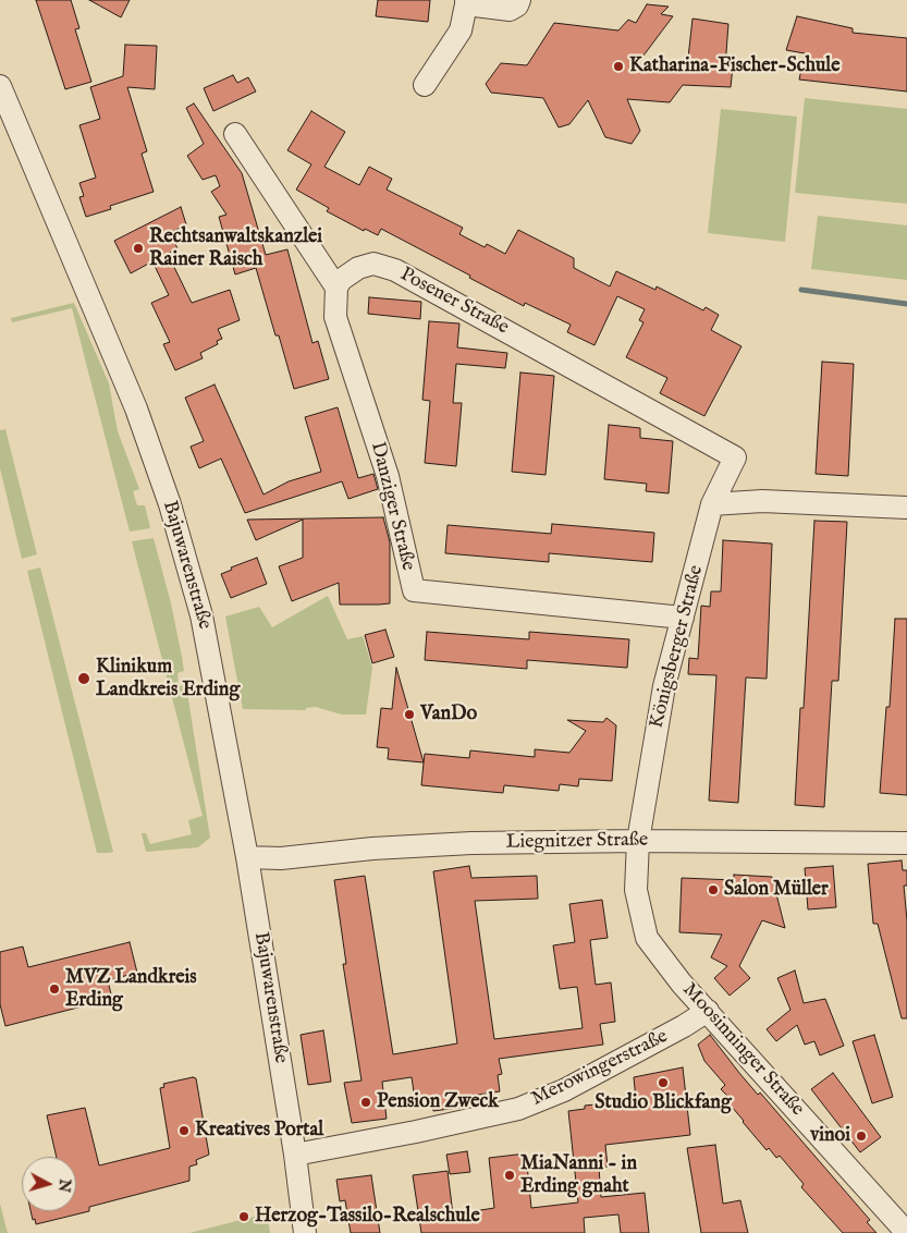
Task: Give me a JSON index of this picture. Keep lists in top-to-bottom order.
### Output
{
  "streets": {
    "street": [
      "Posener Straße",
      "Danziger Straße",
      "Bajuwarenstraße",
      "Königsberger Straße",
      "Liegnitzer Straße",
      "Moosinninger Straße",
      "Merowingerstraße"
    ]
  },
  "crossings": [
    ["Posener Straße", "Danziger Straße"],
    ["Posener Straße", "Königsberger Straße"],
    ["Danziger Straße", "Königsberger Straße"],
    ["Bajuwarenstraße", "Liegnitzer Straße"],
    ["Bajuwarenstraße", "Merowingerstraße"],
    ["Königsberger Straße", "Liegnitzer Straße"],
    ["Königsberger Straße", "Moosinninger Straße"],
    ["Liegnitzer Straße", "Moosinninger Straße"],
    ["Moosinninger Straße", "Merowingerstraße"]
  ],
  "places": [
    "Katharina-Fischer-Schule",
    "Rechtsanwaltskanzlei Rainer Raisch",
    "Klinikum Landkreis Erding",
    "VanDo",
    "Salon Müller",
    "MVZ Landkreis Erding",
    "Studio Blickfang",
    "Pension Zweck",
    "Kreatives Portal",
    "vinoi",
    "MiaNanni - in Erding gnaht",
    "Herzog-Tassilo-Realschule"
  ],
  "north": "right"
}
